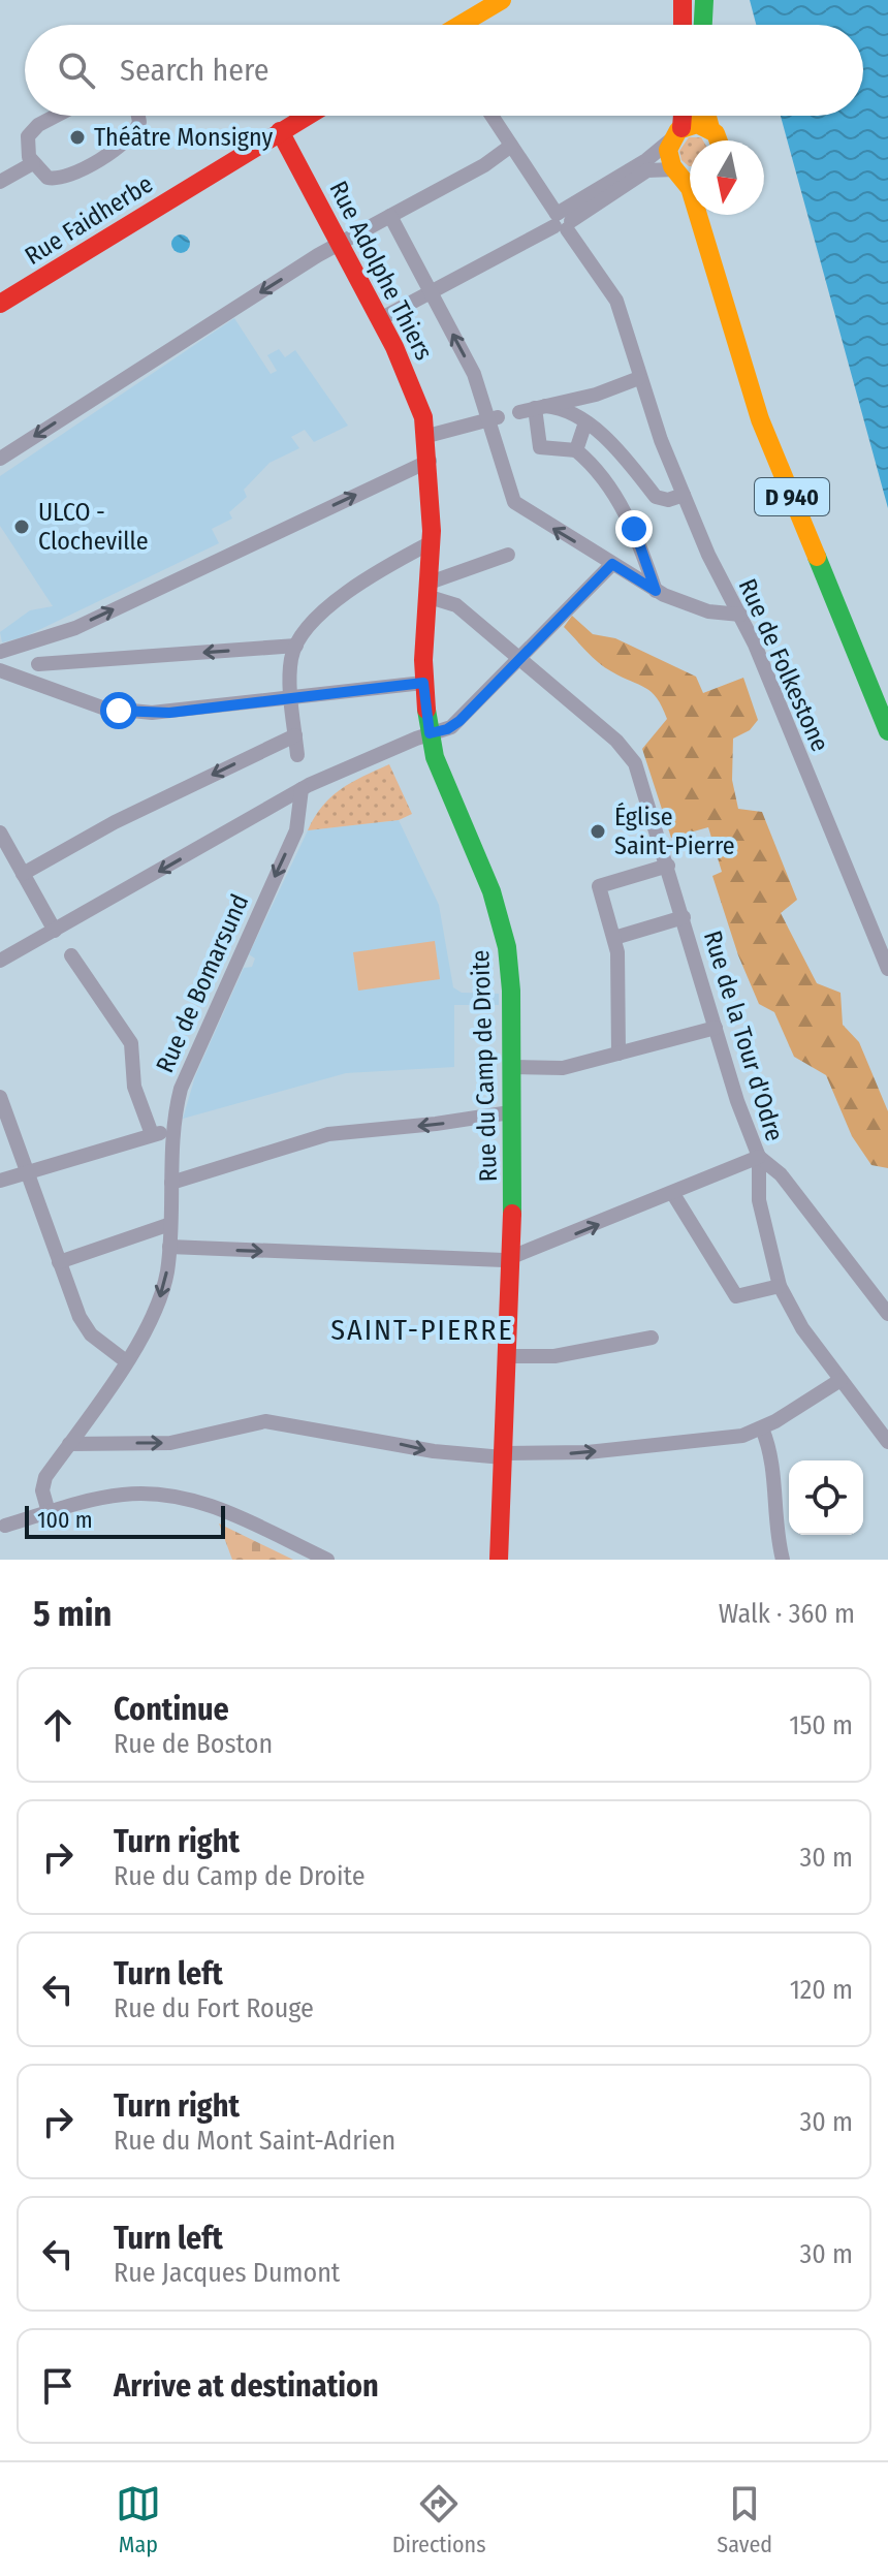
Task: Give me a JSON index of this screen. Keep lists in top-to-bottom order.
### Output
{
  "streets": {
    "street": [
      "Rue Faidherbe",
      "Rue Adolphe Thiers",
      "D 940",
      "Rue de Folkestone",
      "Rue de Bomarsund",
      "Rue de la Tour d'Odre",
      "Rue du Camp de Droite"
    ]
  },
  "crossings": [
    ["Rue Faidherbe", "Rue Adolphe Thiers"],
    ["Rue Adolphe Thiers", "Rue du Camp de Droite"]
  ],
  "one_way": ["Rue de Bomarsund"],
  "districts": ["SAINT-PIERRE"],
  "places": ["Théâtre Monsigny", "ULCO - Clocheville", "Église Saint-Pierre"],
  "scale_bar": "100 m",
  "north": "bottom",
  "page": {
    "search": "Search here",
    "scale": "100 m",
    "heading": ["5 min", "Walk · 360 m"],
    "list": [
      ["Continue", "Rue de Boston", "150 m"],
      ["Turn right", "Rue du Camp de Droite", "30 m"],
      ["Turn left", "Rue du Fort Rouge", "120 m"],
      ["Turn right", "Rue du Mont Saint-Adrien", "30 m"],
      ["Turn left", "Rue Jacques Dumont", "30 m"],
      "Arrive at destination"
    ],
    "nav": ["Map", "Directions", "Saved"]
  }
}
